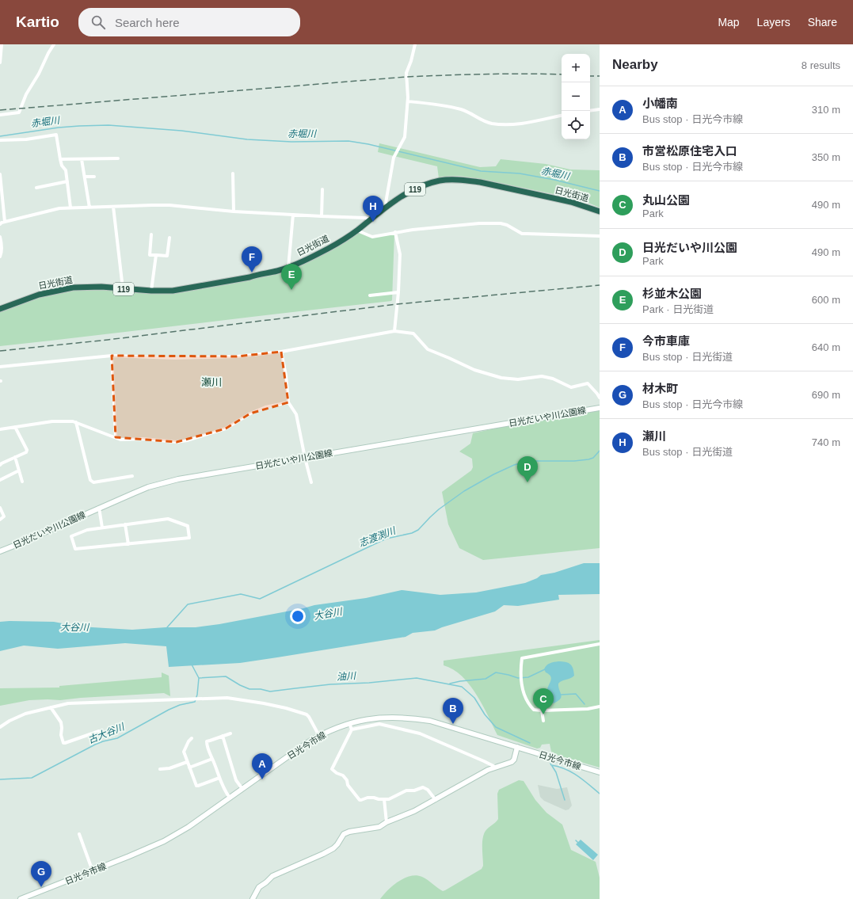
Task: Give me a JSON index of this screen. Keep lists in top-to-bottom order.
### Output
{
  "streets": {
    "highway": ["119", "日光街道"],
    "main road": ["日光だいや川公園線", "日光今市線"]
  },
  "districts": ["瀬川"],
  "water": [
    "赤堀川",
    "志渡渕川",
    "大谷川",
    "油川",
    "古大谷川"
  ],
  "page": {
    "header": "Kartio",
    "search": "Search here",
    "nav": ["Map", "Layers", "Share"],
    "heading": ["Nearby", "8 results"],
    "map_buttons": ["+", "−"],
    "list": [
      {
        "mark": "A",
        "name": "小幡南",
        "note": "Bus stop · 日光今市線",
        "value": "310 m"
      },
      {
        "mark": "B",
        "name": "市営松原住宅入口",
        "note": "Bus stop · 日光今市線",
        "value": "350 m"
      },
      {
        "mark": "C",
        "name": "丸山公園",
        "note": "Park",
        "value": "490 m"
      },
      {
        "mark": "D",
        "name": "日光だいや川公園",
        "note": "Park",
        "value": "490 m"
      },
      {
        "mark": "E",
        "name": "杉並木公園",
        "note": "Park · 日光街道",
        "value": "600 m"
      },
      {
        "mark": "F",
        "name": "今市車庫",
        "note": "Bus stop · 日光街道",
        "value": "640 m"
      },
      {
        "mark": "G",
        "name": "材木町",
        "note": "Bus stop · 日光今市線",
        "value": "690 m"
      },
      {
        "mark": "H",
        "name": "瀬川",
        "note": "Bus stop · 日光街道",
        "value": "740 m"
      }
    ],
    "pins": [
      "H",
      "F",
      "E",
      "D",
      "C",
      "B",
      "A",
      "G"
    ]
  }
}
